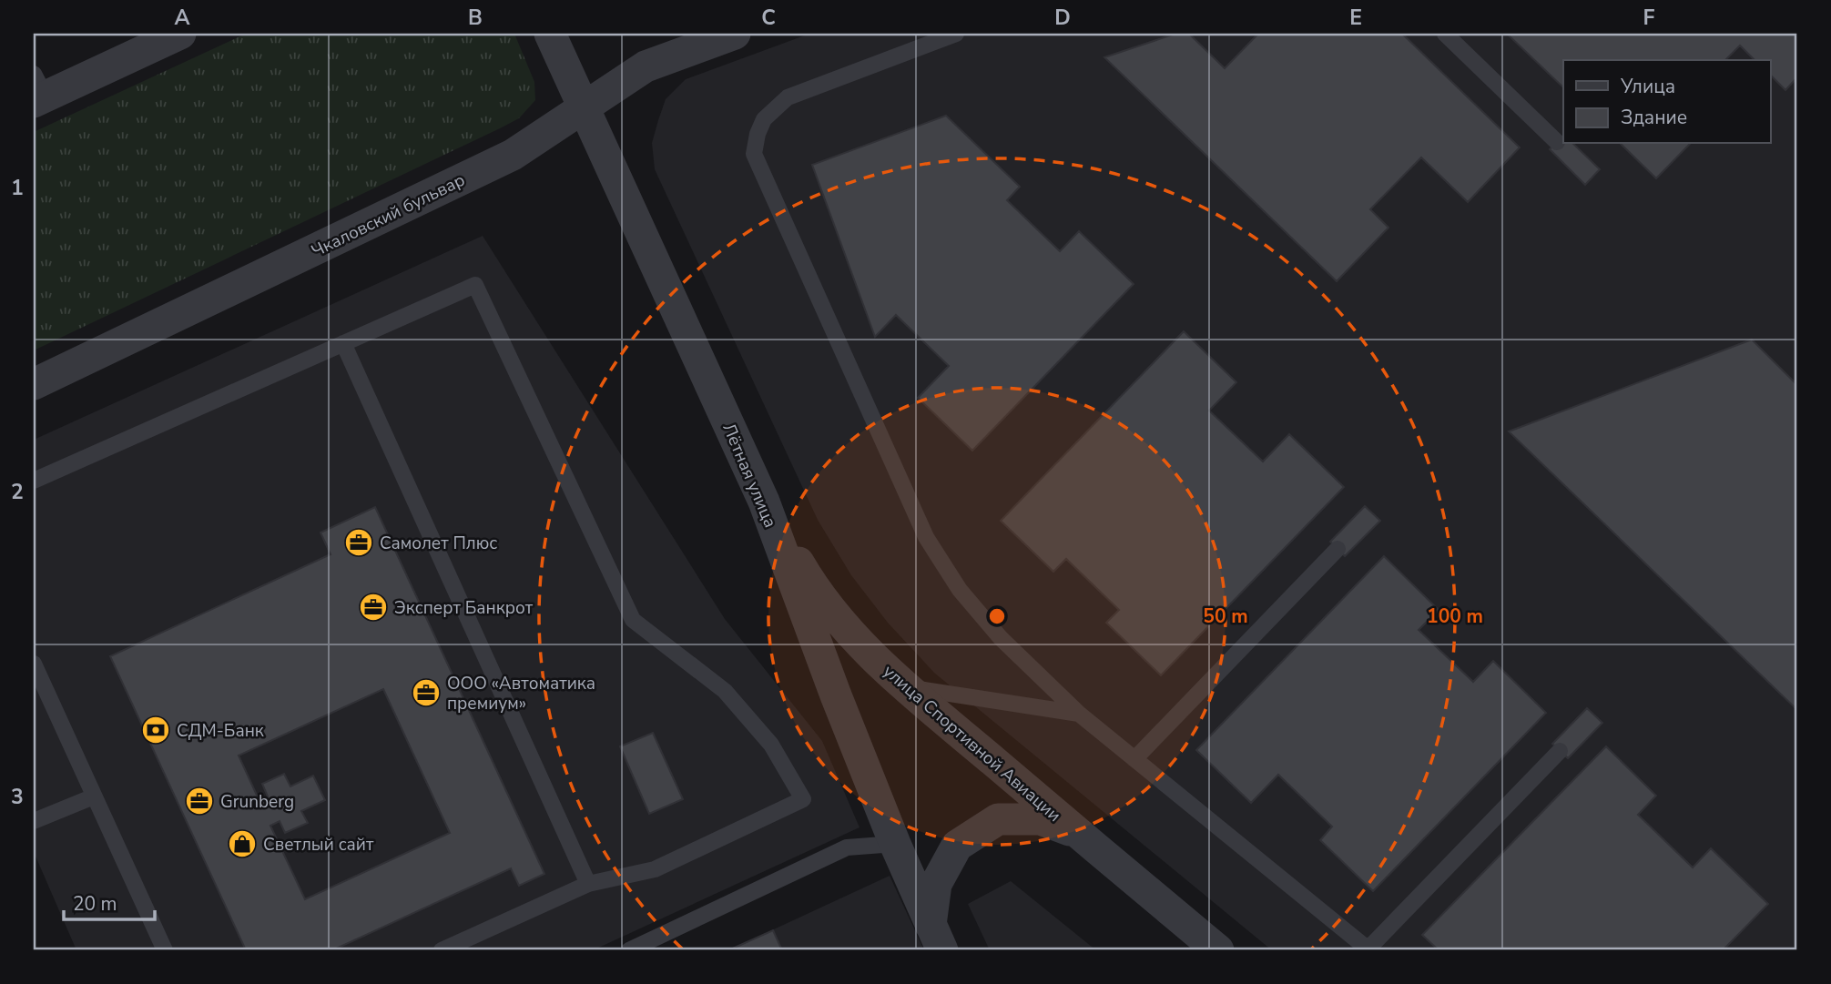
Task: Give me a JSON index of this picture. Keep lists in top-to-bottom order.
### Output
{
  "streets": {
    "street": ["Чкаловский бульвар", "Лётная улица", "улица Спортивной Авиации"]
  },
  "crossings": [
    ["Чкаловский бульвар", "Лётная улица"],
    ["Лётная улица", "улица Спортивной Авиации"]
  ],
  "places": {
    "office": [
      "Самолет Плюс",
      "Эксперт Банкрот",
      "ООО «Автоматика премиум»",
      "Grunberg"
    ],
    "bank": ["СДМ-Банк"],
    "shop": ["Светлый сайт"]
  },
  "legend": ["Улица", "Здание"],
  "scale_bar": "20 m",
  "grid": {
    "columns": [
      "A",
      "B",
      "C",
      "D",
      "E",
      "F"
    ],
    "rows": ["1", "2", "3"]
  },
  "rings": ["50 m", "100 m"]
}
